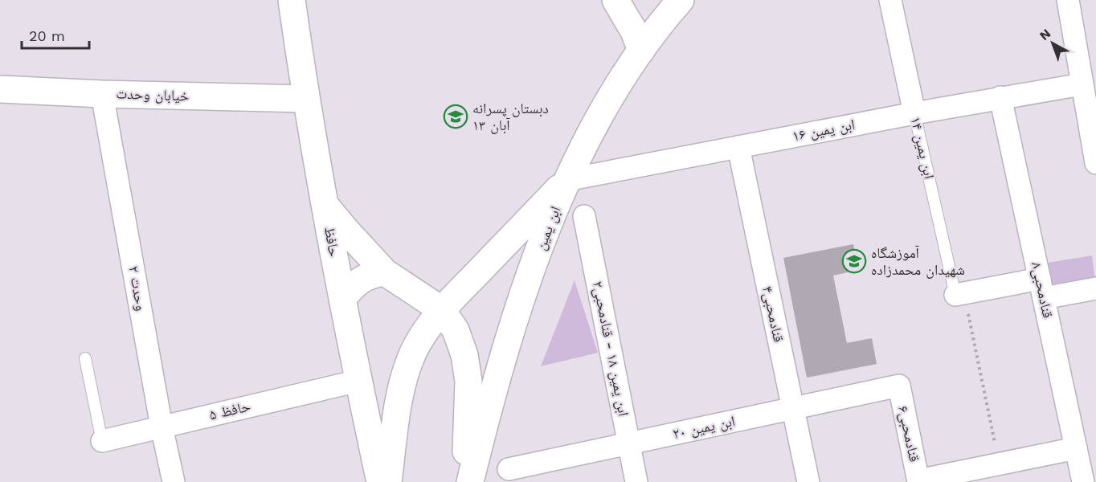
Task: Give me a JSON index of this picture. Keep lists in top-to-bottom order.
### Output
{
  "streets": {
    "main road": ["خیابان وحدت", "ابن یمین", "حافظ"],
    "street": [
      "ابن یمین ۱۶",
      "ابن یمین ۱۴",
      "وحدت ۲",
      "قنادمحبی۸",
      "قنادمحبی۴",
      "ابن یمین ۱۸ - قنادمحبی۲",
      "حافظ ۵",
      "ابن یمین ۲۰",
      "قنادمحبی۶"
    ]
  },
  "crossings": [
    ["خیابان وحدت", "حافظ"],
    ["خیابان وحدت", "وحدت ۲"],
    ["ابن یمین ۱۶", "ابن یمین ۱۴"],
    ["ابن یمین ۱۶", "ابن یمین"],
    ["ابن یمین ۱۶", "قنادمحبی۸"],
    ["ابن یمین ۱۶", "قنادمحبی۴"],
    ["حافظ", "حافظ ۵"],
    ["وحدت ۲", "حافظ ۵"],
    ["قنادمحبی۴", "ابن یمین ۲۰"],
    ["ابن یمین ۱۸ - قنادمحبی۲", "ابن یمین ۲۰"],
    ["ابن یمین ۲۰", "قنادمحبی۶"]
  ],
  "places": {
    "school or university": ["دبستان پسرانه ۱۳ آبان", "آموزشگاه شهیدان محمدزاده"]
  },
  "scale_bar": "20 m",
  "north": "top left"
}
